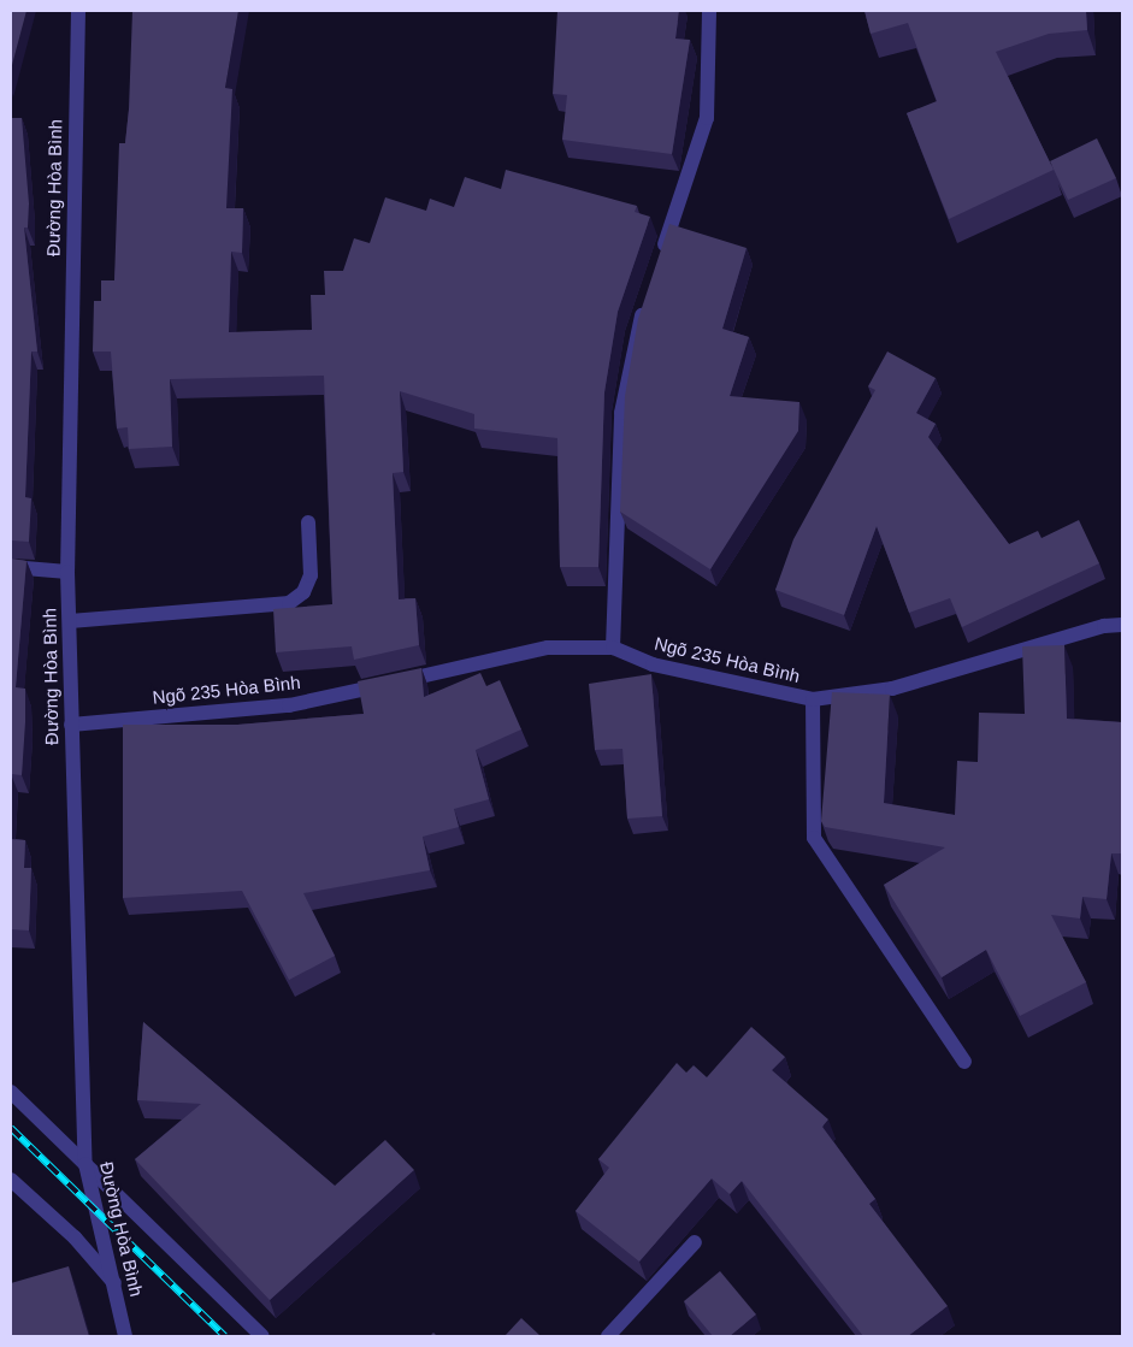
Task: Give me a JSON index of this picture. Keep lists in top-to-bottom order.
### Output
{
  "streets": {
    "street": ["Đường Hòa Bình", "Ngõ 235 Hòa Bình"]
  },
  "crossings": [
    ["Đường Hòa Bình", "Ngõ 235 Hòa Bình"]
  ]
}
